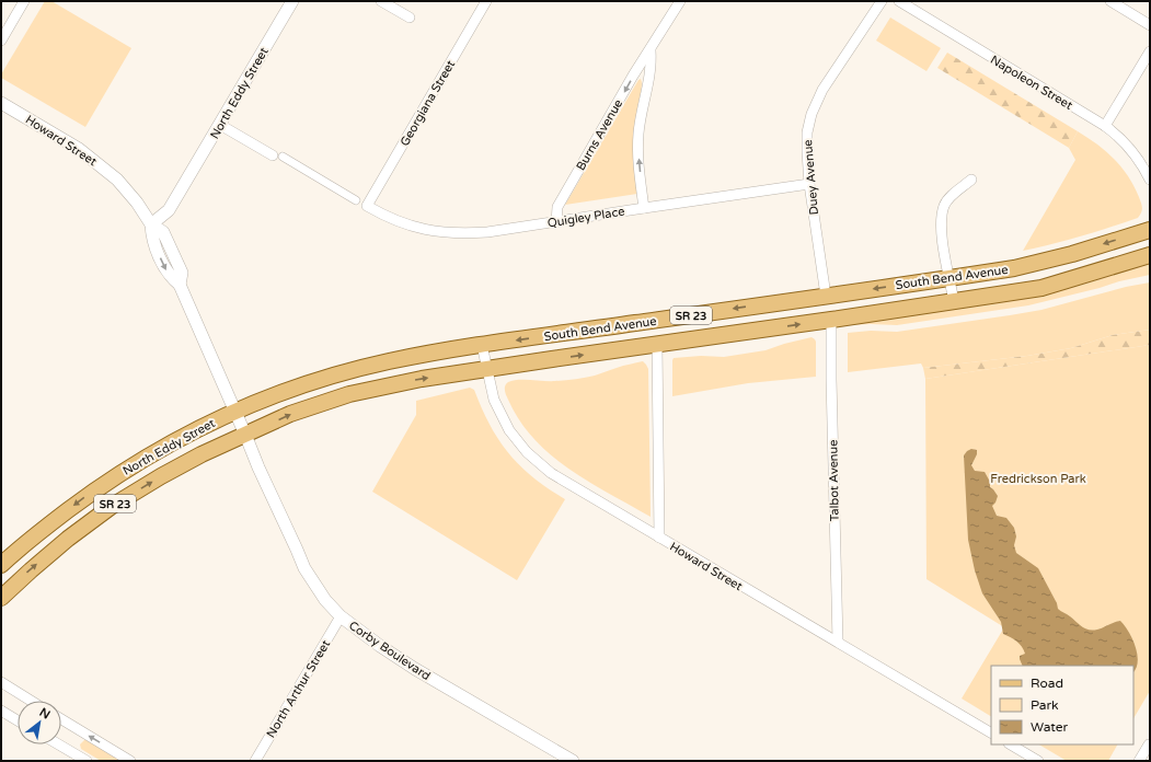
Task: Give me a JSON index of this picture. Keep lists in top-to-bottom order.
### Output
{
  "streets": {
    "main road": ["North Eddy Street", "South Bend Avenue", "SR 23"],
    "street": [
      "Napoleon Street",
      "Georgiana Street",
      "Burns Avenue",
      "Howard Street",
      "Duey Avenue",
      "Quigley Place",
      "Talbot Avenue",
      "Corby Boulevard",
      "North Arthur Street"
    ]
  },
  "crossings": [
    ["North Eddy Street", "Howard Street"],
    ["North Eddy Street", "South Bend Avenue"],
    ["North Eddy Street", "Corby Boulevard"],
    ["Georgiana Street", "Quigley Place"],
    ["Burns Avenue", "Quigley Place"],
    ["Howard Street", "South Bend Avenue"],
    ["Howard Street", "Talbot Avenue"],
    ["Howard Street", "Corby Boulevard"],
    ["Duey Avenue", "Quigley Place"],
    ["Duey Avenue", "South Bend Avenue"],
    ["South Bend Avenue", "Talbot Avenue"],
    ["South Bend Avenue", "Corby Boulevard"],
    ["Corby Boulevard", "North Arthur Street"]
  ],
  "parks": ["Fredrickson Park"],
  "legend": ["Road", "Park", "Water"],
  "north": "top right"
}
